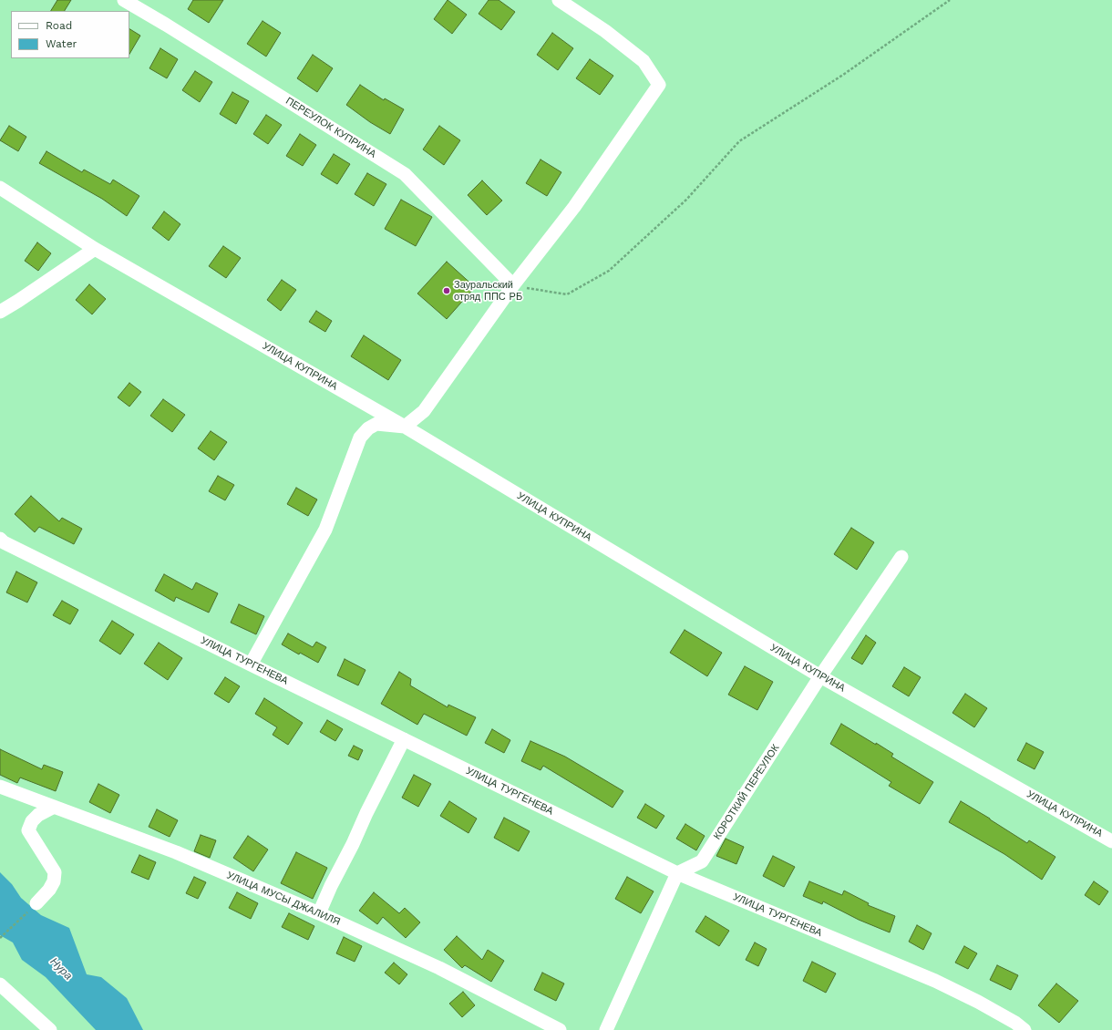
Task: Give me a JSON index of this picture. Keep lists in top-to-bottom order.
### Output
{
  "streets": {
    "street": [
      "ПЕРЕУЛОК КУПРИНА",
      "УЛИЦА КУПРИНА",
      "УЛИЦА ТУРГЕНЕВА",
      "КОРОТКИЙ ПЕРЕУЛОК",
      "УЛИЦА МУСЫ ДЖАЛИЛЯ"
    ]
  },
  "crossings": [
    ["УЛИЦА КУПРИНА", "КОРОТКИЙ ПЕРЕУЛОК"],
    ["УЛИЦА ТУРГЕНЕВА", "КОРОТКИЙ ПЕРЕУЛОК"]
  ],
  "water": ["Нура"],
  "places": ["Зауральский отряд ППС РБ"],
  "legend": ["Road", "Water"]
}
